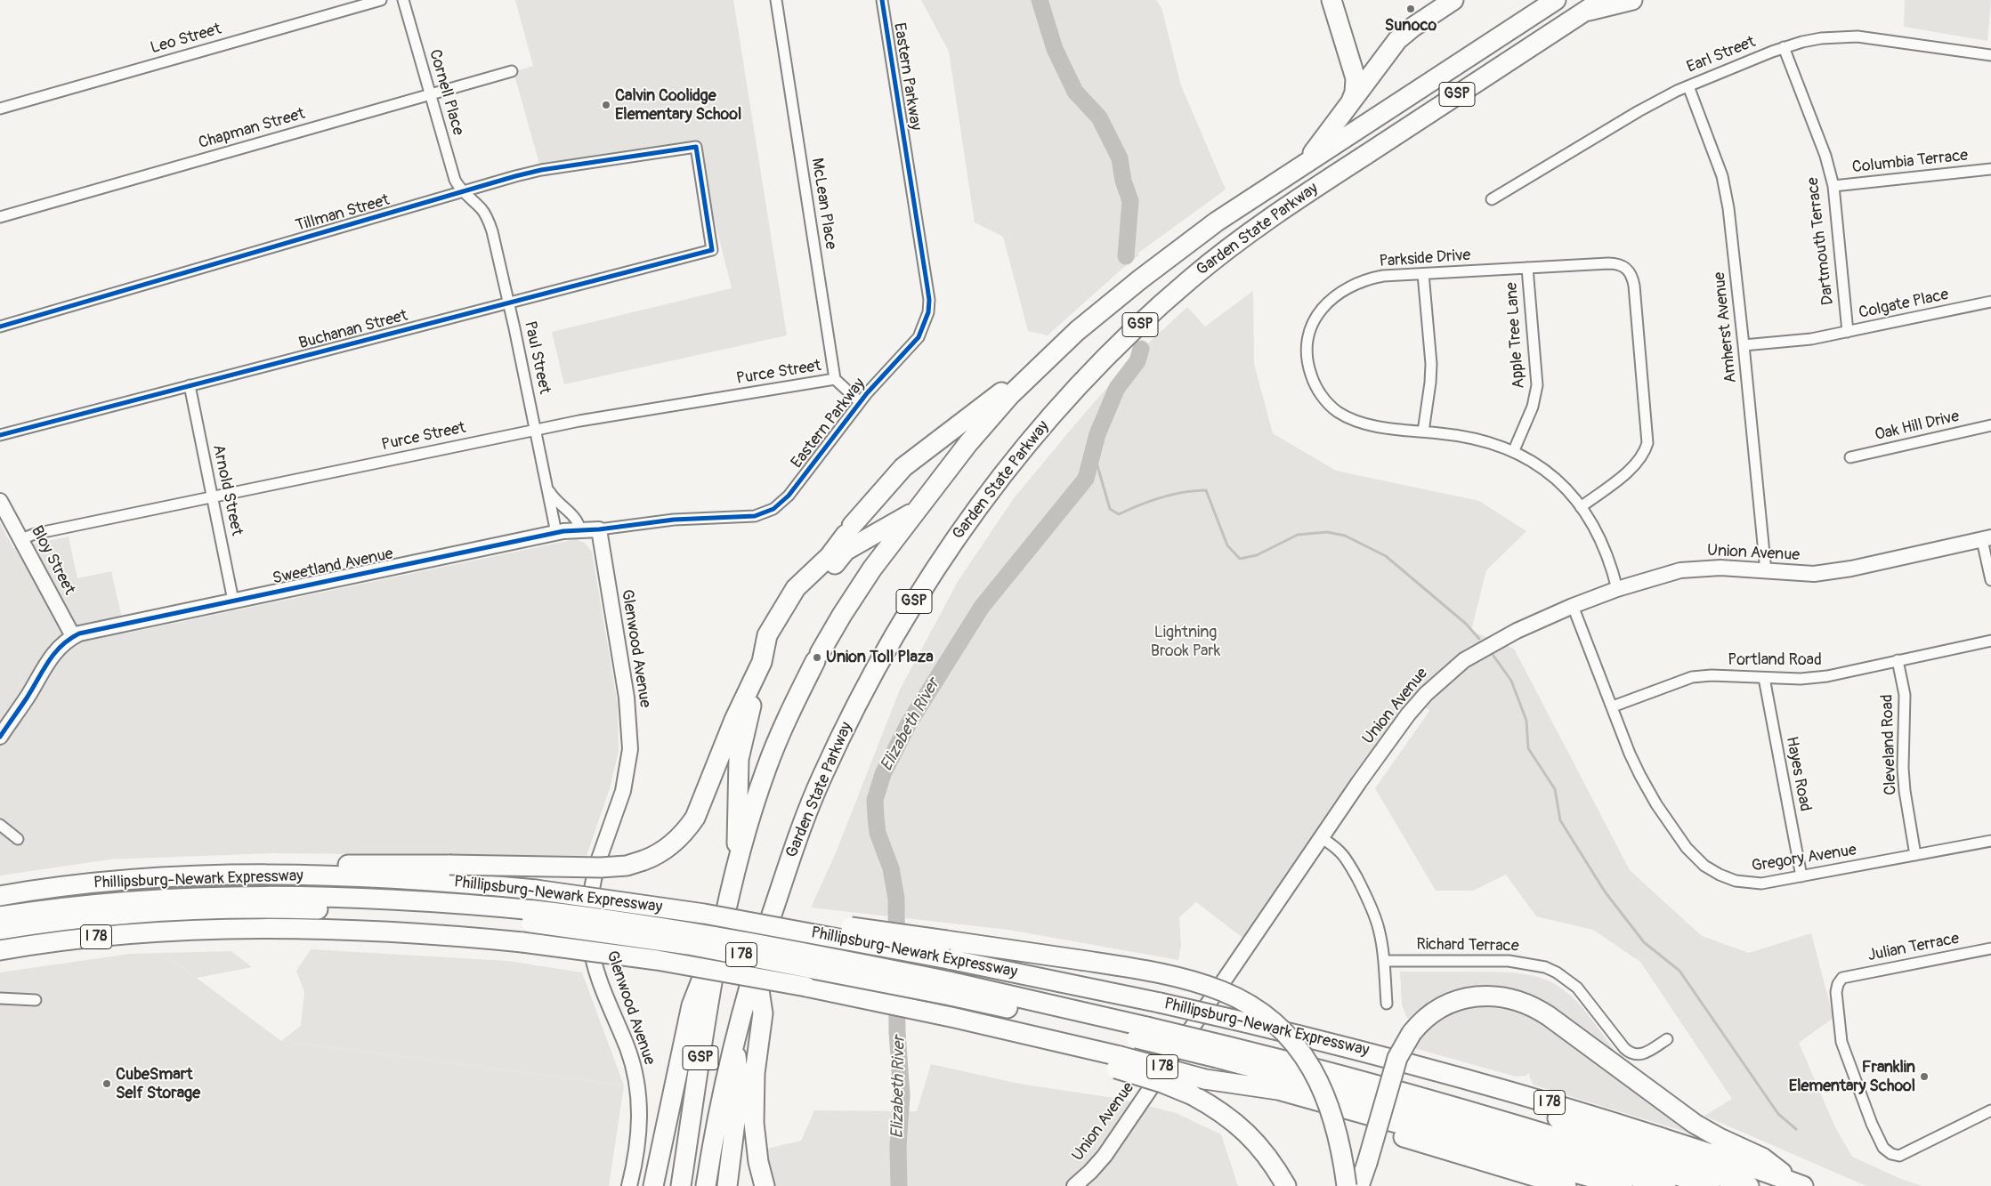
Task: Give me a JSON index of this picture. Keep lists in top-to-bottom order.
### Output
{
  "streets": {
    "highway": [
      "GSP",
      "Garden State Parkway",
      "Phillipsburg-Newark Expressway",
      "I 78"
    ],
    "street": [
      "Leo Street",
      "Earl Street",
      "Eastern Parkway",
      "Cornell Place",
      "Chapman Street",
      "Columbia Terrace",
      "McLean Place",
      "Tillman Street",
      "Dartmouth Terrace",
      "Parkside Drive",
      "Colgate Place",
      "Amherst Avenue",
      "Buchanan Street",
      "Apple Tree Lane",
      "Paul Street",
      "Purce Street",
      "Oak Hill Drive",
      "Arnold Street",
      "Union Avenue",
      "Bloy Street",
      "Sweetland Avenue",
      "Glenwood Avenue",
      "Portland Road",
      "Cleveland Road",
      "Hayes Road",
      "Gregory Avenue",
      "Richard Terrace",
      "Julian Terrace"
    ]
  },
  "crossings": [
    ["Earl Street", "Dartmouth Terrace"],
    ["Earl Street", "Amherst Avenue"],
    ["Eastern Parkway", "Sweetland Avenue"],
    ["Eastern Parkway", "Glenwood Avenue"],
    ["Cornell Place", "Chapman Street"],
    ["Cornell Place", "Tillman Street"],
    ["Cornell Place", "Paul Street"],
    ["Columbia Terrace", "Dartmouth Terrace"],
    ["McLean Place", "Purce Street"],
    ["Tillman Street", "Buchanan Street"],
    ["Tillman Street", "Paul Street"],
    ["Dartmouth Terrace", "Colgate Place"],
    ["Parkside Drive", "Apple Tree Lane"],
    ["Parkside Drive", "Union Avenue"],
    ["Colgate Place", "Amherst Avenue"],
    ["Amherst Avenue", "Union Avenue"],
    ["Buchanan Street", "Paul Street"],
    ["Buchanan Street", "Arnold Street"],
    ["Paul Street", "Purce Street"],
    ["Paul Street", "Sweetland Avenue"],
    ["Purce Street", "Arnold Street"],
    ["Purce Street", "Bloy Street"],
    ["Arnold Street", "Sweetland Avenue"],
    ["Union Avenue", "Gregory Avenue"],
    ["Bloy Street", "Sweetland Avenue"],
    ["Sweetland Avenue", "Glenwood Avenue"],
    ["Portland Road", "Cleveland Road"],
    ["Portland Road", "Hayes Road"],
    ["Portland Road", "Gregory Avenue"],
    ["Cleveland Road", "Gregory Avenue"],
    ["Hayes Road", "Gregory Avenue"]
  ],
  "water": ["Elizabeth River"],
  "parks": ["Lightning Brook Park"],
  "places": [
    "Sunoco",
    "Calvin Coolidge Elementary School",
    "Union Toll Plaza",
    "Franklin Elementary School",
    "CubeSmart Self Storage"
  ]
}
